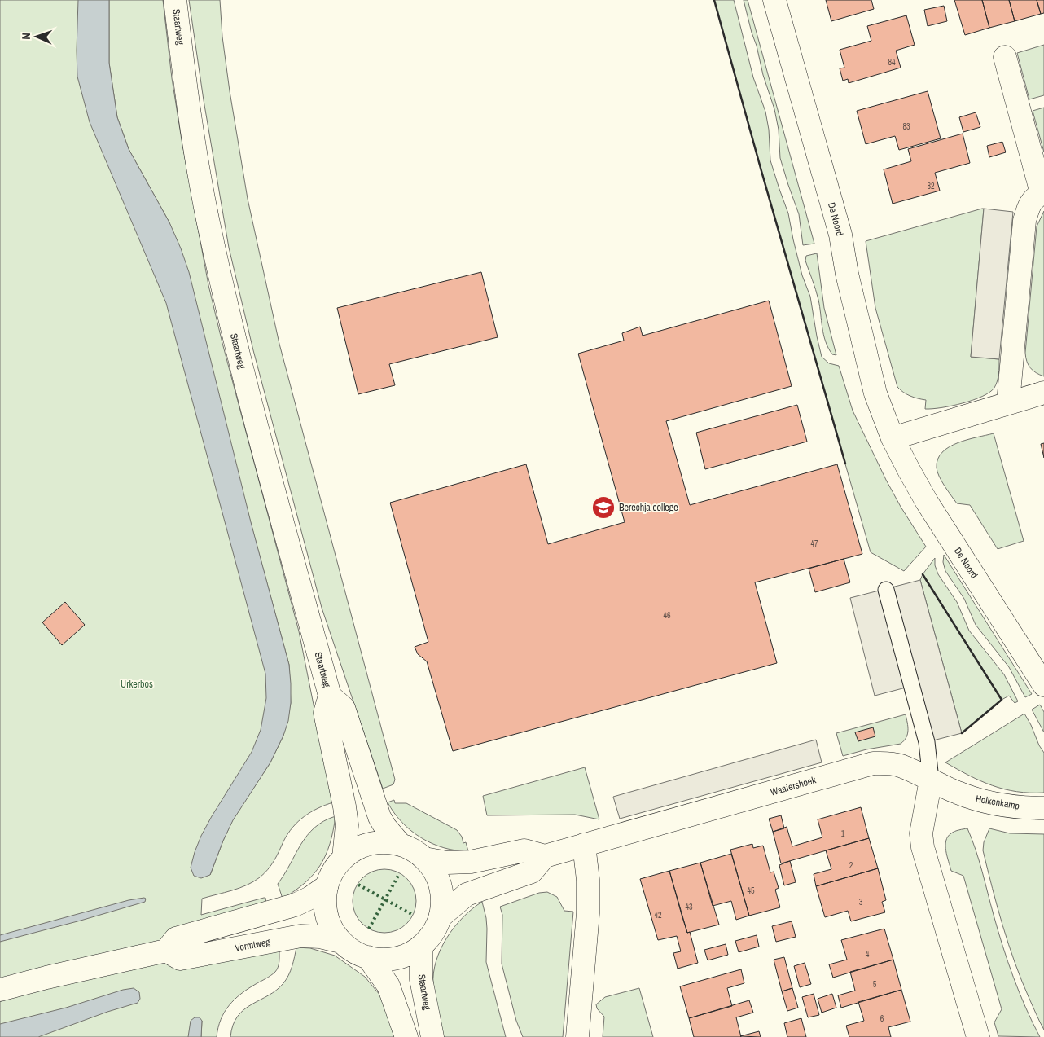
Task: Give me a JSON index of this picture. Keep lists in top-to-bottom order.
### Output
{
  "streets": {
    "street": [
      "Staartweg",
      "De Noord",
      "Waaiershoek",
      "Holkenkamp",
      "Vormtweg"
    ]
  },
  "crossings": [
    ["Staartweg", "Vormtweg"],
    ["Waaiershoek", "Holkenkamp"]
  ],
  "parks": ["Urkerbos"],
  "places": {
    "school or university": ["Berechja college"]
  },
  "house_numbers": [
    "84",
    "83",
    "82",
    "47",
    "46",
    "1",
    "2",
    "45",
    "3",
    "43",
    "42",
    "4",
    "5",
    "6"
  ],
  "north": "left"
}
